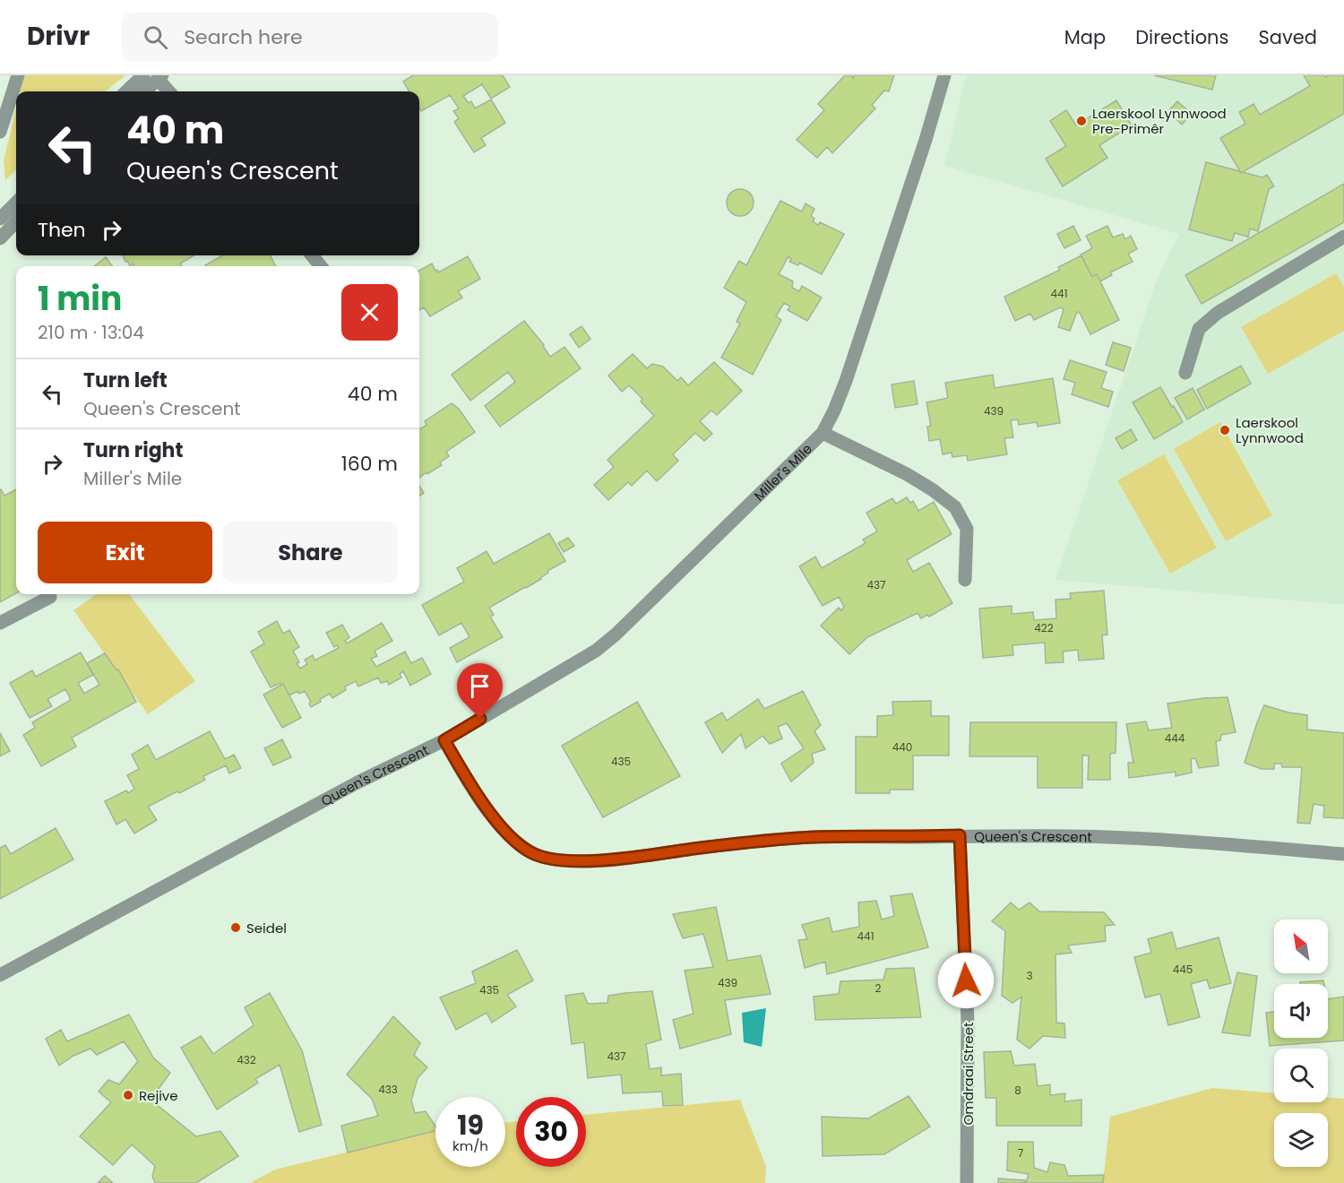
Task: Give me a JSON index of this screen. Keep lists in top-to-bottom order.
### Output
{
  "streets": {
    "street": ["Miller's Mile", "Queen's Crescent", "Omdraai Street"]
  },
  "crossings": [
    ["Miller's Mile", "Queen's Crescent"],
    ["Queen's Crescent", "Omdraai Street"]
  ],
  "places": [
    "Laerskool Lynnwood Pre-Primêr",
    "Laerskool Lynnwood",
    "Seidel",
    "Rejive"
  ],
  "house_numbers": [
    "441",
    "439",
    "437",
    "422",
    "444",
    "440",
    "435",
    "441",
    "445",
    "3",
    "439",
    "2",
    "435",
    "437",
    "432",
    "433",
    "8",
    "7"
  ],
  "north": "top left",
  "page": {
    "header": "Drivr",
    "search": "Search here",
    "nav": ["Map", "Directions", "Saved"],
    "turn": ["40 m", "Queen's Crescent"],
    "then": "Then",
    "heading": ["1 min", "210 m · 13:04"],
    "list": [
      {
        "name": "Turn left",
        "note": "Queen's Crescent",
        "value": "40 m"
      },
      {
        "name": "Turn right",
        "note": "Miller's Mile",
        "value": "160 m"
      }
    ],
    "buttons": ["Exit", "Share"],
    "speed": "19 km/h",
    "limit": "30"
  }
}
